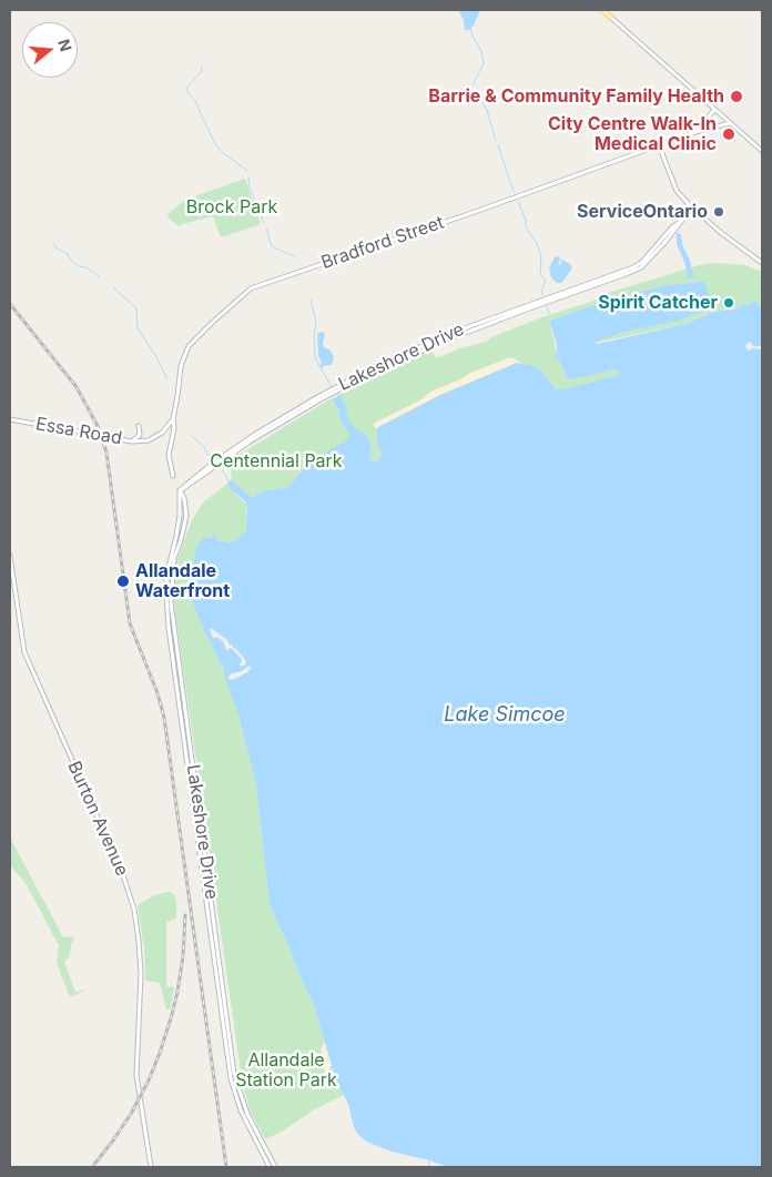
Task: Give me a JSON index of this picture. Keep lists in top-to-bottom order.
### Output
{
  "streets": {
    "main road": [
      "Bradford Street",
      "Lakeshore Drive",
      "Essa Road",
      "Burton Avenue"
    ]
  },
  "crossings": [
    ["Bradford Street", "Essa Road"]
  ],
  "water": ["Lake Simcoe"],
  "parks": ["Brock Park", "Centennial Park", "Allandale Station Park"],
  "places": [
    "Barrie & Community Family Health",
    "City Centre Walk-In Medical Clinic",
    "ServiceOntario",
    "Spirit Catcher",
    "Allandale Waterfront"
  ],
  "north": "right"
}
